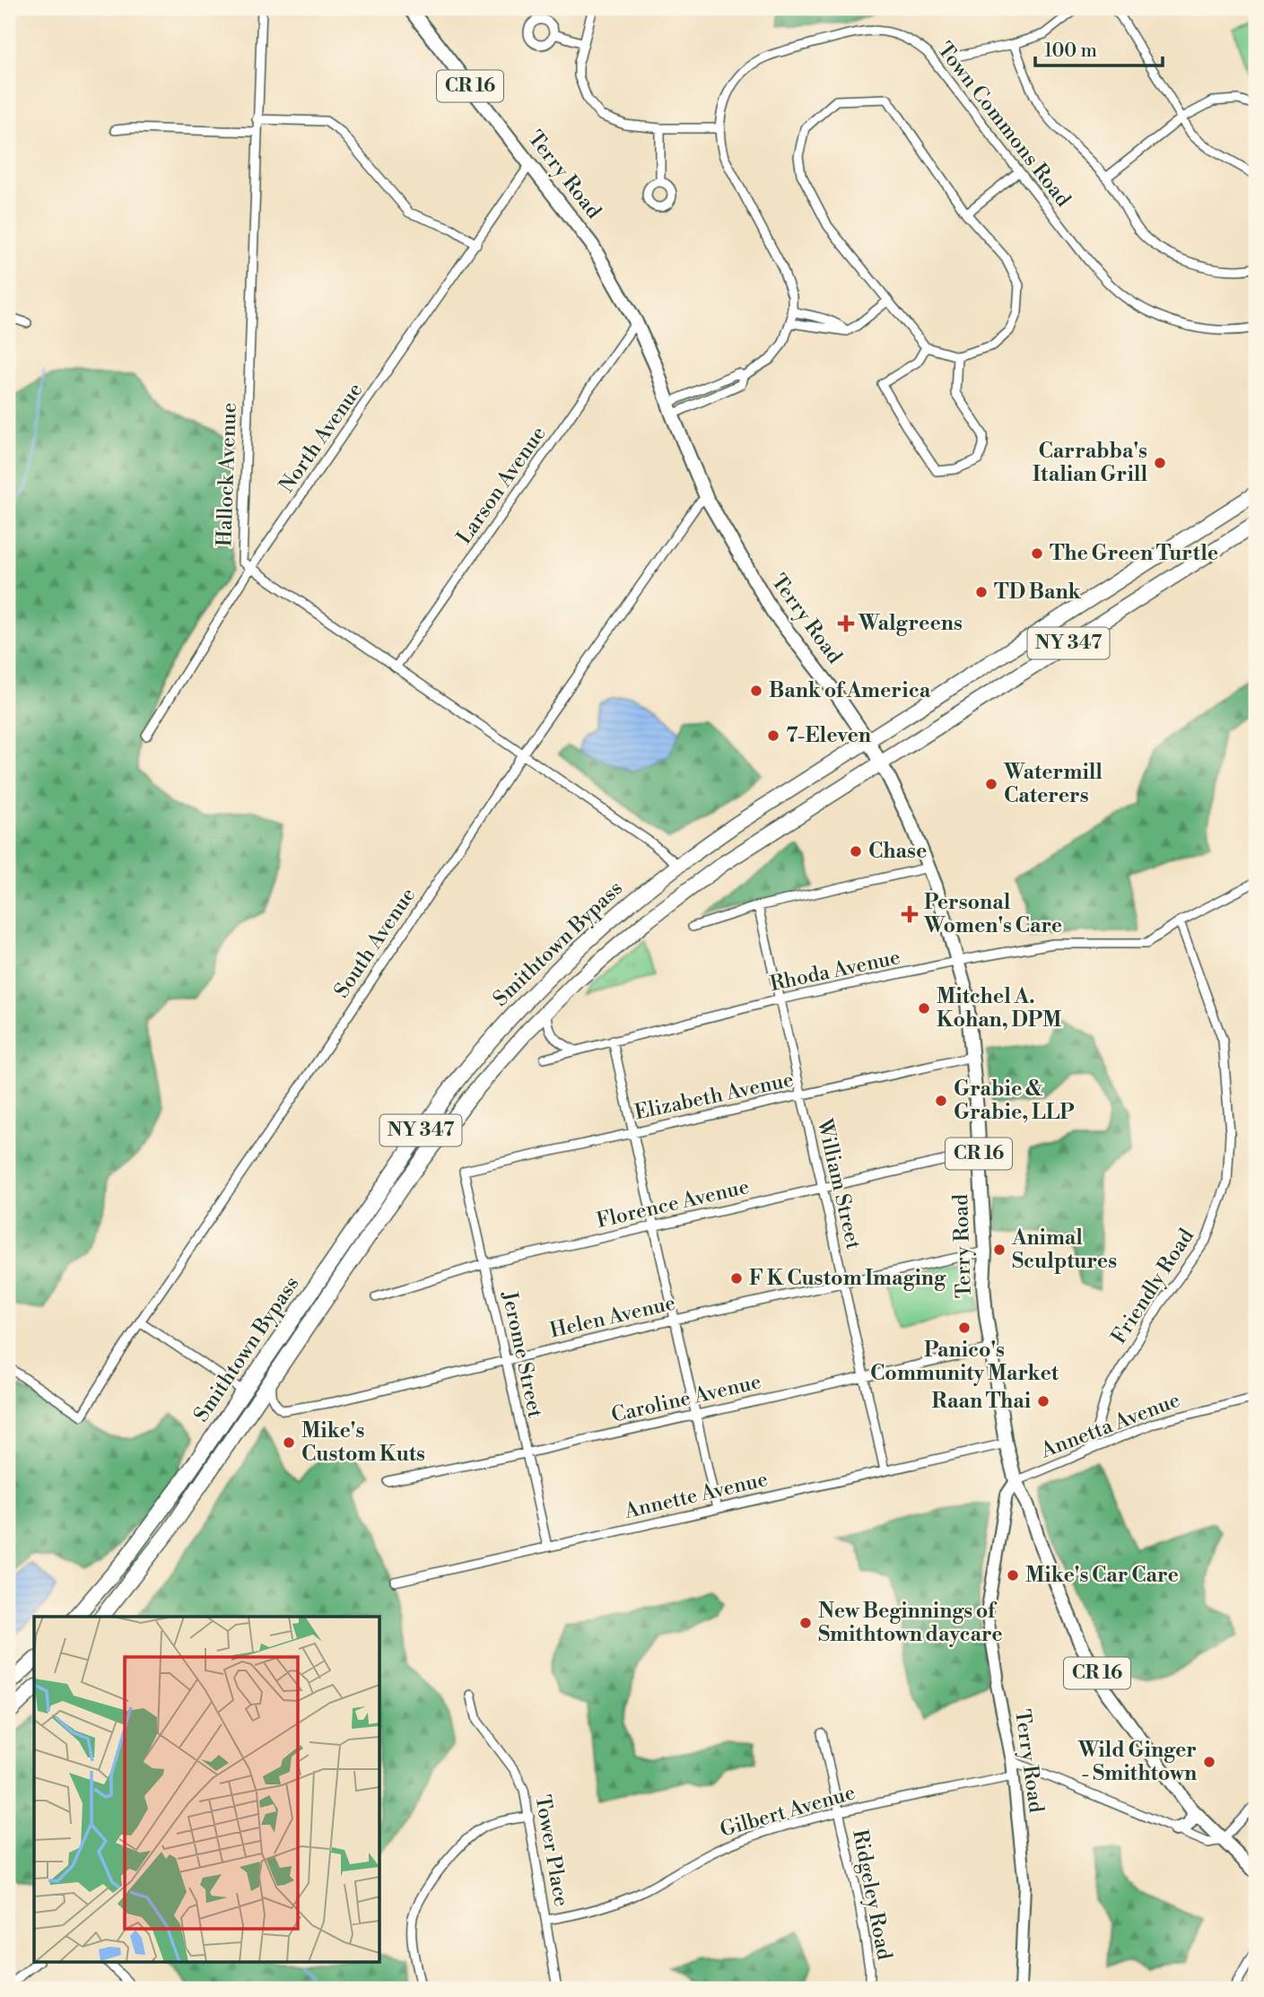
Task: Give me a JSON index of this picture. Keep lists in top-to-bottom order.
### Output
{
  "streets": {
    "highway": ["NY 347", "Smithtown Bypass"],
    "main road": ["CR 16", "Terry Road"],
    "street": [
      "Town Commons Road",
      "North Avenue",
      "Hallock Avenue",
      "Larson Avenue",
      "South Avenue",
      "Rhoda Avenue",
      "Elizabeth Avenue",
      "William Street",
      "Florence Avenue",
      "Friendly Road",
      "Helen Avenue",
      "Jerome Street",
      "Caroline Avenue",
      "Annetta Avenue",
      "Annette Avenue",
      "Gilbert Avenue",
      "Tower Place",
      "Ridgeley Road"
    ]
  },
  "crossings": [
    ["CR 16", "Terry Road"],
    ["CR 16", "Annetta Avenue"],
    ["Town Commons Road", "Terry Road"],
    ["Terry Road", "North Avenue"],
    ["Terry Road", "Larson Avenue"],
    ["Terry Road", "South Avenue"],
    ["Terry Road", "Smithtown Bypass"],
    ["Terry Road", "Rhoda Avenue"],
    ["Terry Road", "Elizabeth Avenue"],
    ["Terry Road", "Florence Avenue"],
    ["Terry Road", "Helen Avenue"],
    ["Terry Road", "Caroline Avenue"],
    ["Terry Road", "Annetta Avenue"],
    ["Terry Road", "Annette Avenue"],
    ["Terry Road", "Gilbert Avenue"],
    ["North Avenue", "Hallock Avenue"],
    ["Hallock Avenue", "Larson Avenue"],
    ["Hallock Avenue", "South Avenue"],
    ["Hallock Avenue", "Smithtown Bypass"],
    ["Smithtown Bypass", "Helen Avenue"],
    ["Rhoda Avenue", "William Street"],
    ["Rhoda Avenue", "Friendly Road"],
    ["Elizabeth Avenue", "William Street"],
    ["Elizabeth Avenue", "Jerome Street"],
    ["William Street", "Florence Avenue"],
    ["William Street", "Helen Avenue"],
    ["William Street", "Caroline Avenue"],
    ["William Street", "Annette Avenue"],
    ["Florence Avenue", "Jerome Street"],
    ["Friendly Road", "Annetta Avenue"],
    ["Helen Avenue", "Jerome Street"],
    ["Jerome Street", "Caroline Avenue"],
    ["Jerome Street", "Annette Avenue"],
    ["Gilbert Avenue", "Tower Place"],
    ["Gilbert Avenue", "Ridgeley Road"]
  ],
  "places": {
    "other": [
      "Carrabba's Italian Grill",
      "The Green Turtle",
      "TD Bank",
      "Bank of America",
      "7-Eleven",
      "Watermill Caterers",
      "Chase",
      "Mitchel A. Kohan, DPM",
      "Grabie & Grabie, LLP",
      "Animal Sculptures",
      "F K Custom Imaging",
      "Panico's Community Market",
      "Raan Thai",
      "Mike's Custom Kuts",
      "Mike's Car Care",
      "New Beginnings of Smithtown daycare",
      "Wild Ginger - Smithtown"
    ],
    "health": ["Walgreens", "Personal Women's Care"]
  },
  "scale_bar": "100 m"
}
